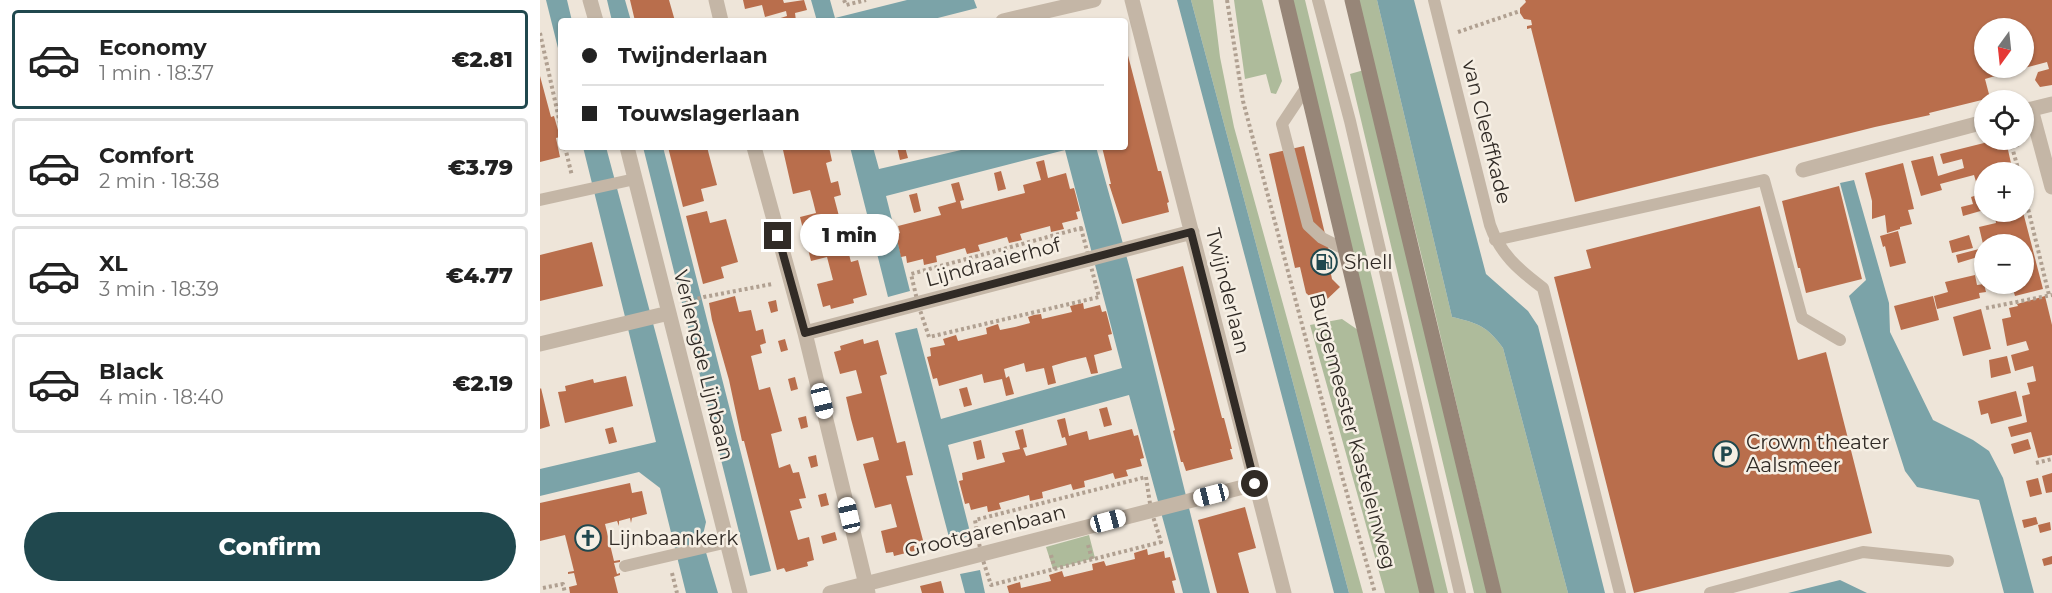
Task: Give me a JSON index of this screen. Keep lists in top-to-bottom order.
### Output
{
  "streets": {
    "main road": ["Burgemeester Kasteleinweg"],
    "street": [
      "Lijndraaierhof",
      "Twijnderlaan",
      "Verlengde Lijnbaan",
      "Grootgarenbaan"
    ],
    "lane": ["van Cleeffkade"]
  },
  "crossings": [
    ["Lijndraaierhof", "Twijnderlaan"],
    ["Twijnderlaan", "Grootgarenbaan"]
  ],
  "places": {
    "fuel station": ["Shell"],
    "parking": ["Crown theater Aalsmeer"],
    "church": ["Lijnbaankerk"]
  },
  "north": "bottom",
  "page": {
    "list": [
      {
        "name": "Economy",
        "note": "1 min · 18:37",
        "value": "€2.81"
      },
      {
        "name": "Comfort",
        "note": "2 min · 18:38",
        "value": "€3.79"
      },
      {
        "name": "XL",
        "note": "3 min · 18:39",
        "value": "€4.77"
      },
      {
        "name": "Black",
        "note": "4 min · 18:40",
        "value": "€2.19"
      }
    ],
    "map_buttons": ["+", "−"],
    "banner": ["Twijnderlaan", "Touwslagerlaan"],
    "bubble": "1 min",
    "buttons": "Confirm"
  }
}
